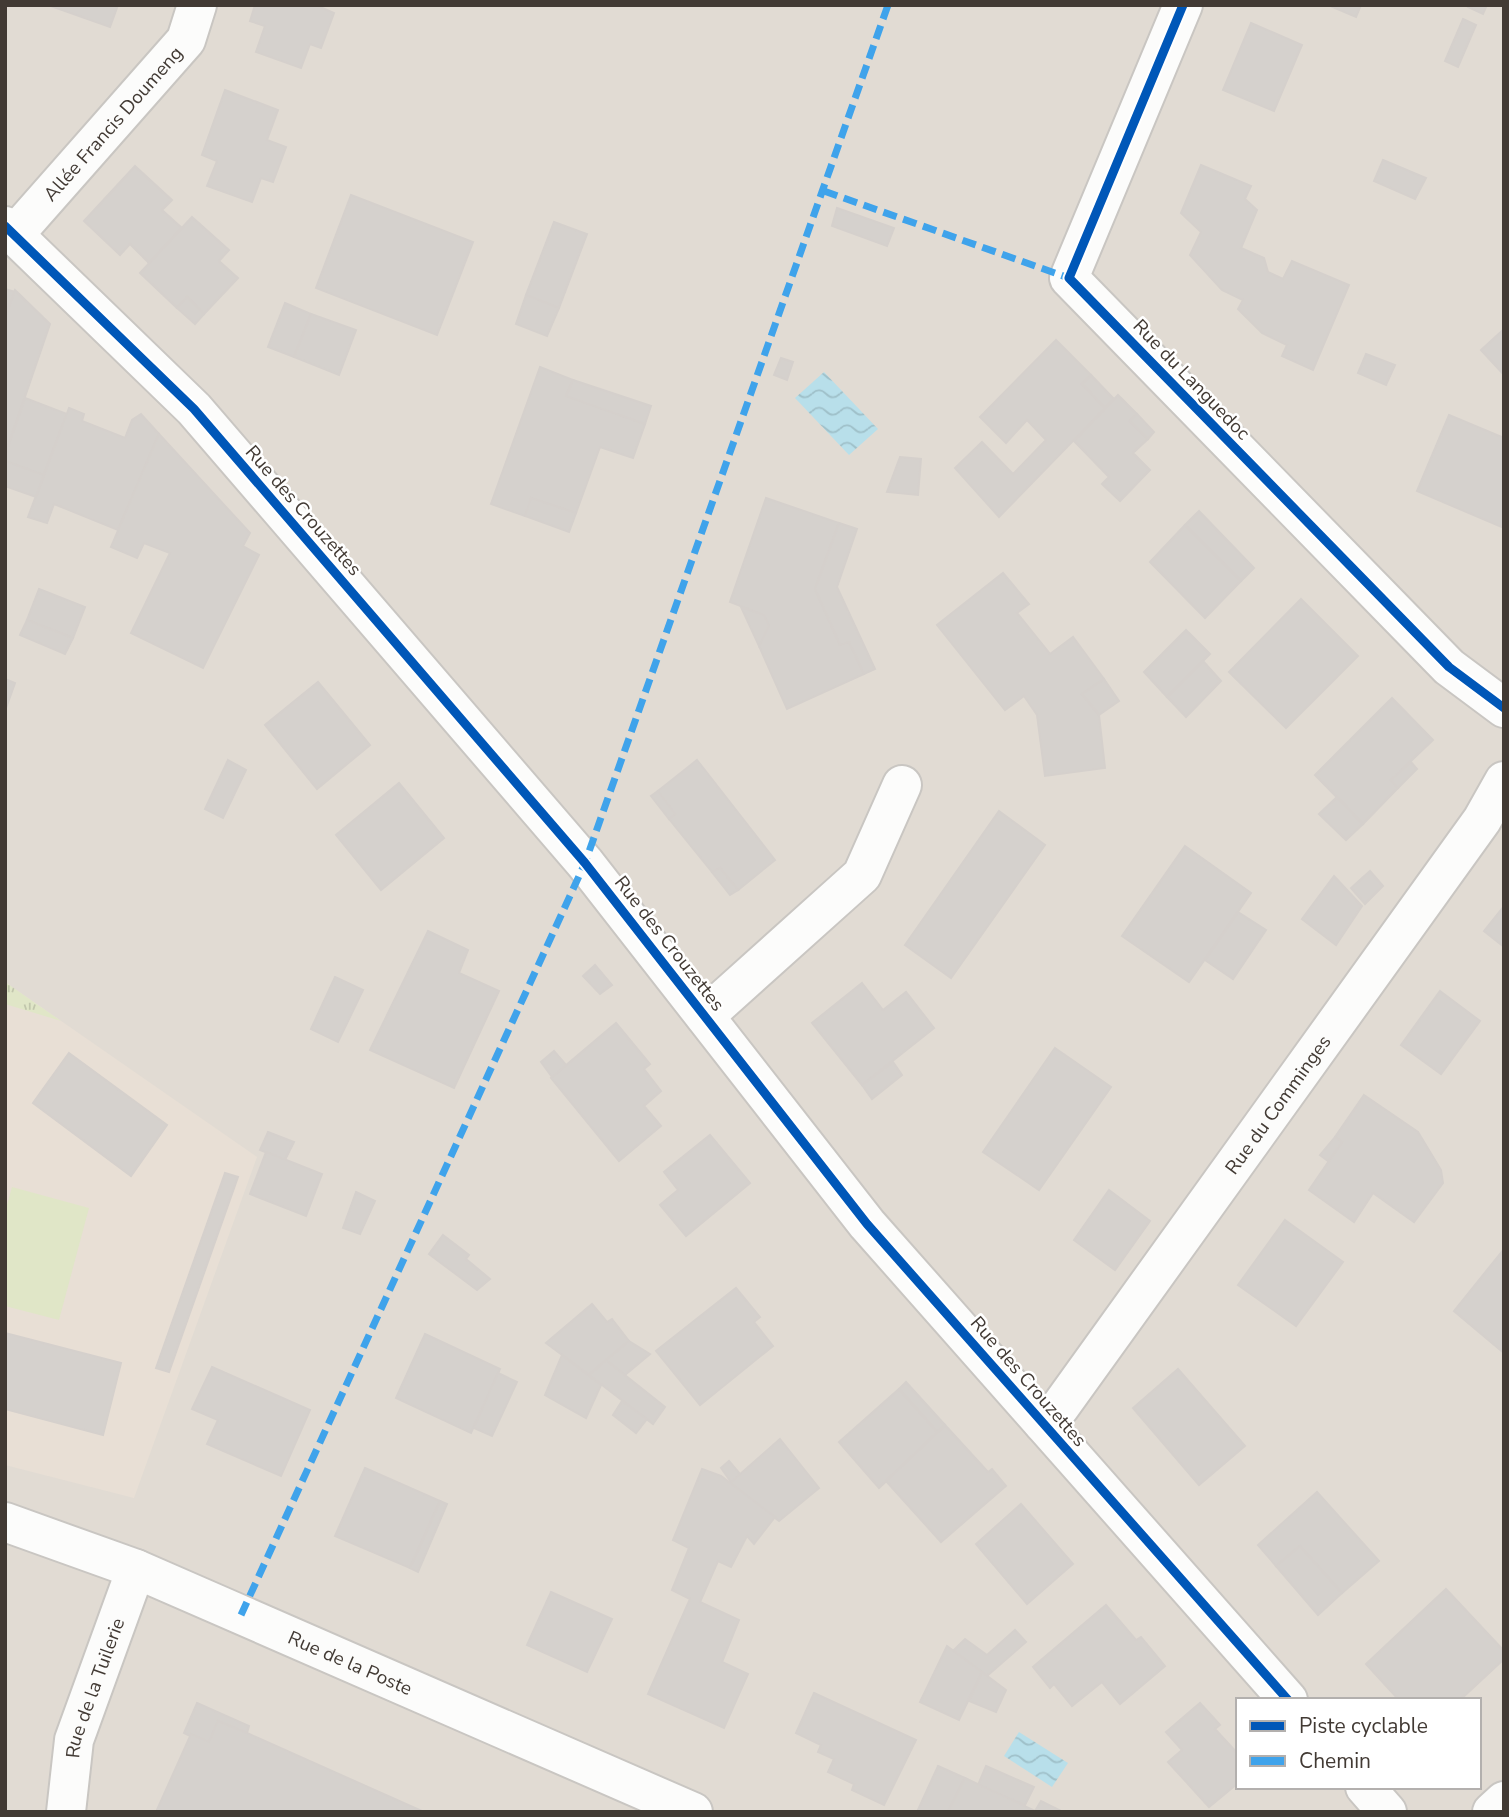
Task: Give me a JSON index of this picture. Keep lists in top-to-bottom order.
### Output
{
  "streets": {
    "street": [
      "Allée Francis Doumeng",
      "Rue du Languedoc",
      "Rue des Crouzettes",
      "Rue du Comminges",
      "Rue de la Poste",
      "Rue de la Tuilerie"
    ]
  },
  "crossings": [
    ["Allée Francis Doumeng", "Rue des Crouzettes"],
    ["Rue des Crouzettes", "Rue du Comminges"],
    ["Rue de la Poste", "Rue de la Tuilerie"]
  ],
  "legend": ["Piste cyclable", "Chemin"]
}
